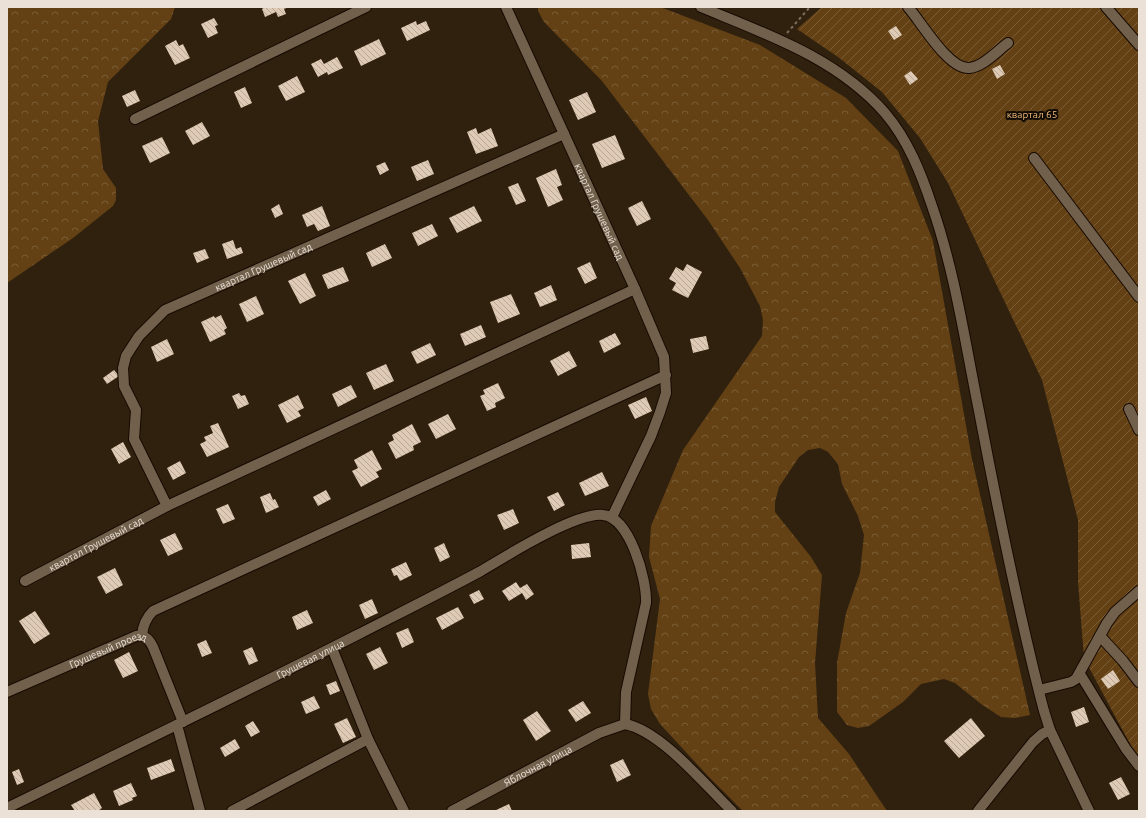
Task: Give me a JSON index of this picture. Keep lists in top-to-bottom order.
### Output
{
  "streets": {
    "street": [
      "квартал Грушевый сад",
      "Грушевый проезд",
      "Грушевая улица",
      "Яблочная улица"
    ]
  },
  "crossings": [
    ["квартал Грушевый сад", "Грушевая улица"],
    ["Грушевый проезд", "Грушевая улица"]
  ],
  "parks": ["квартал 65"]
}
